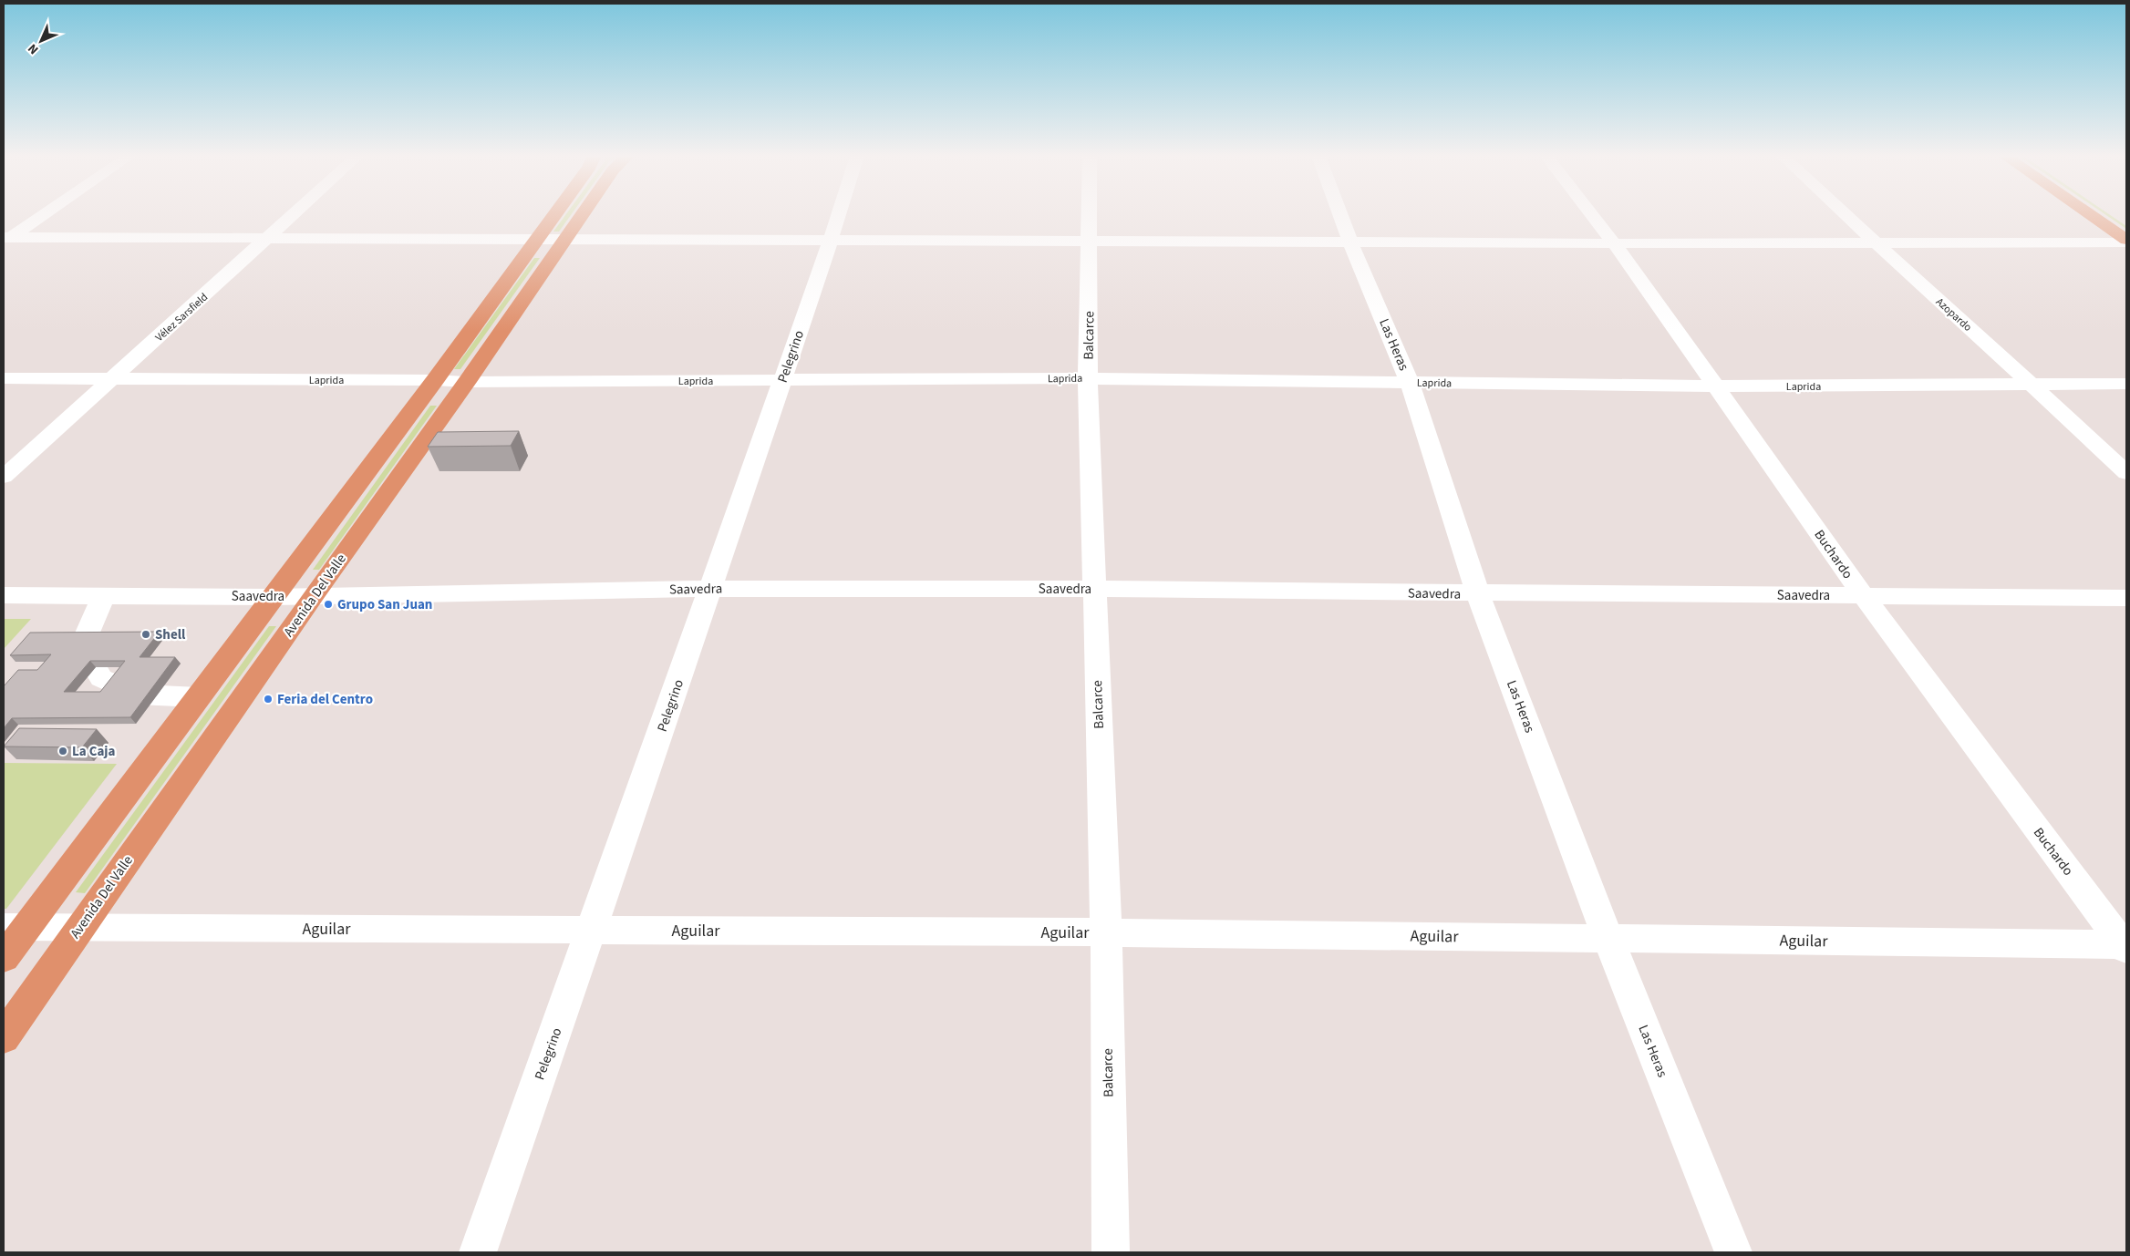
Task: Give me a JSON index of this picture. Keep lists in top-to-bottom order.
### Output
{
  "streets": {
    "main road": ["Avenida Del Valle"],
    "street": [
      "Azopardo",
      "Vélez Sarsfield",
      "Balcarce",
      "Las Heras",
      "Pelegrino",
      "Laprida",
      "Buchardo",
      "Saavedra",
      "Aguilar"
    ]
  },
  "crossings": [
    ["Azopardo", "Laprida"],
    ["Vélez Sarsfield", "Laprida"],
    ["Balcarce", "Laprida"],
    ["Balcarce", "Saavedra"],
    ["Balcarce", "Aguilar"],
    ["Las Heras", "Laprida"],
    ["Las Heras", "Saavedra"],
    ["Las Heras", "Aguilar"],
    ["Pelegrino", "Laprida"],
    ["Pelegrino", "Saavedra"],
    ["Pelegrino", "Aguilar"],
    ["Laprida", "Buchardo"],
    ["Laprida", "Avenida Del Valle"],
    ["Buchardo", "Saavedra"],
    ["Buchardo", "Aguilar"],
    ["Saavedra", "Avenida Del Valle"],
    ["Avenida Del Valle", "Aguilar"]
  ],
  "places": [
    "Grupo San Juan",
    "Shell",
    "Feria del Centro",
    "La Caja"
  ],
  "north": "bottom left"
}
